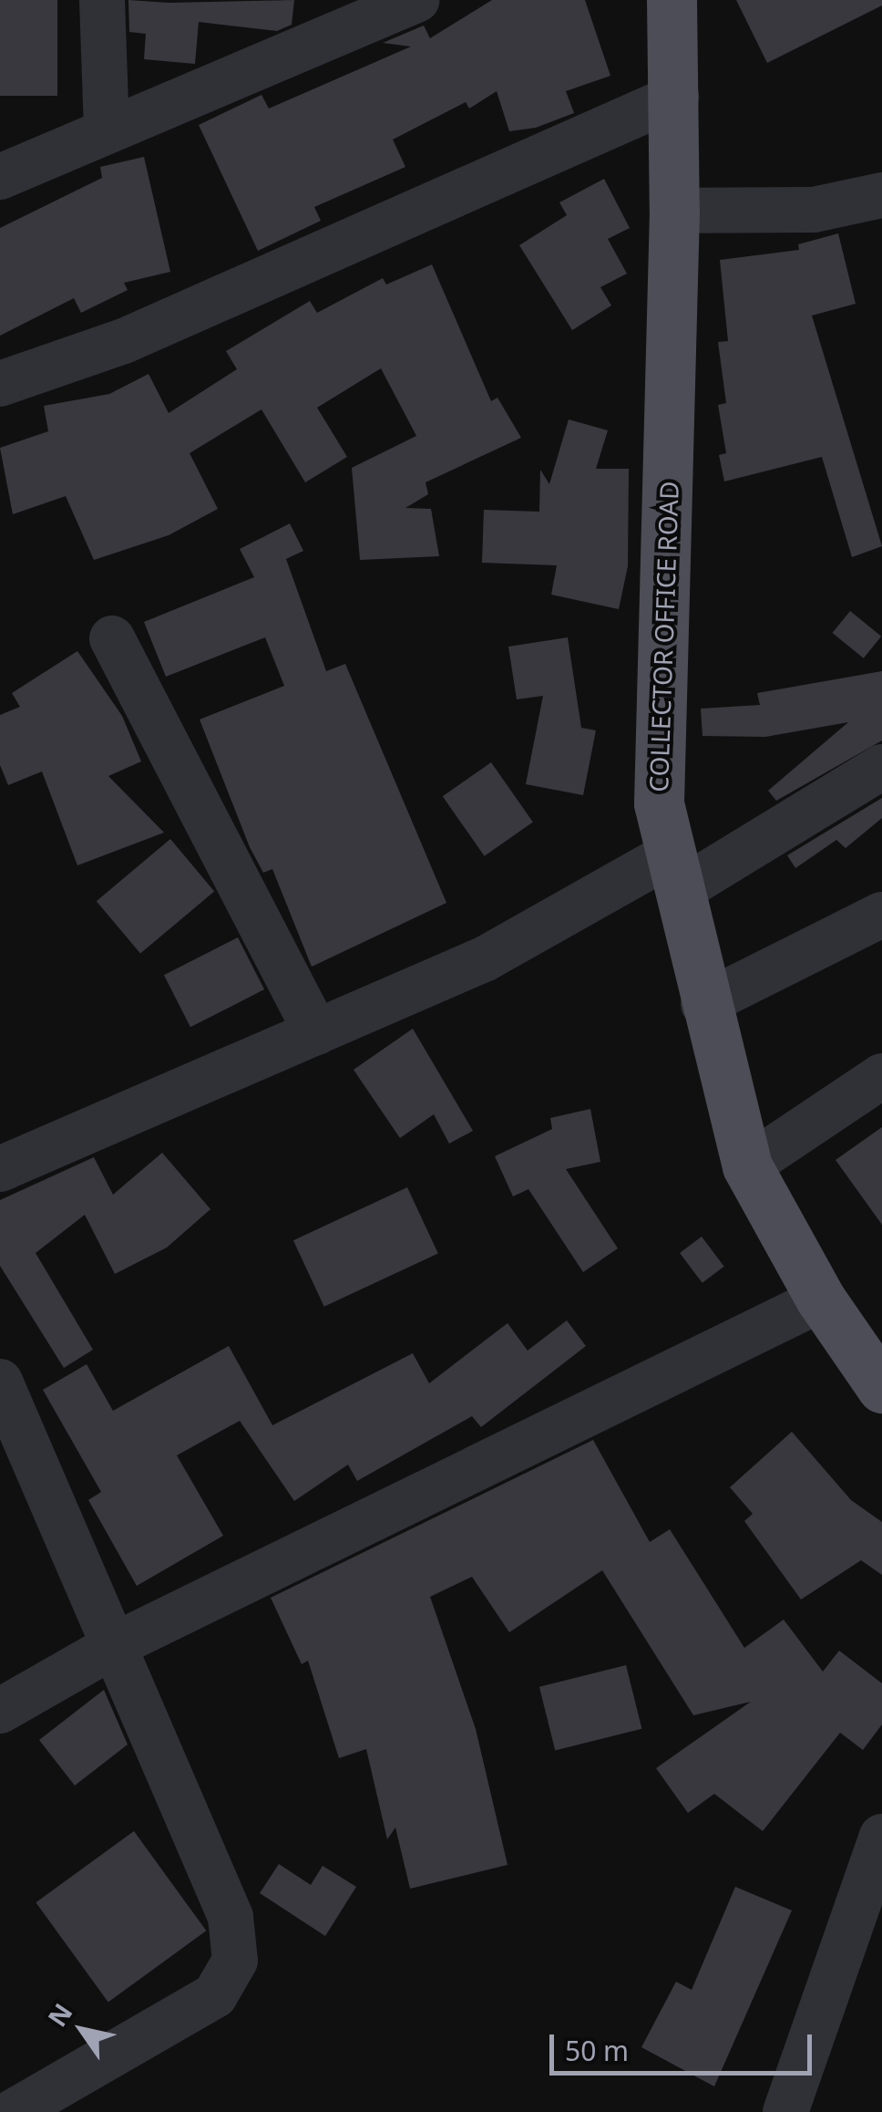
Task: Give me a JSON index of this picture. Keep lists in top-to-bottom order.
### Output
{
  "streets": {
    "main road": ["COLLECTOR OFFICE ROAD"]
  },
  "scale_bar": "50 m",
  "north": "top left"
}
